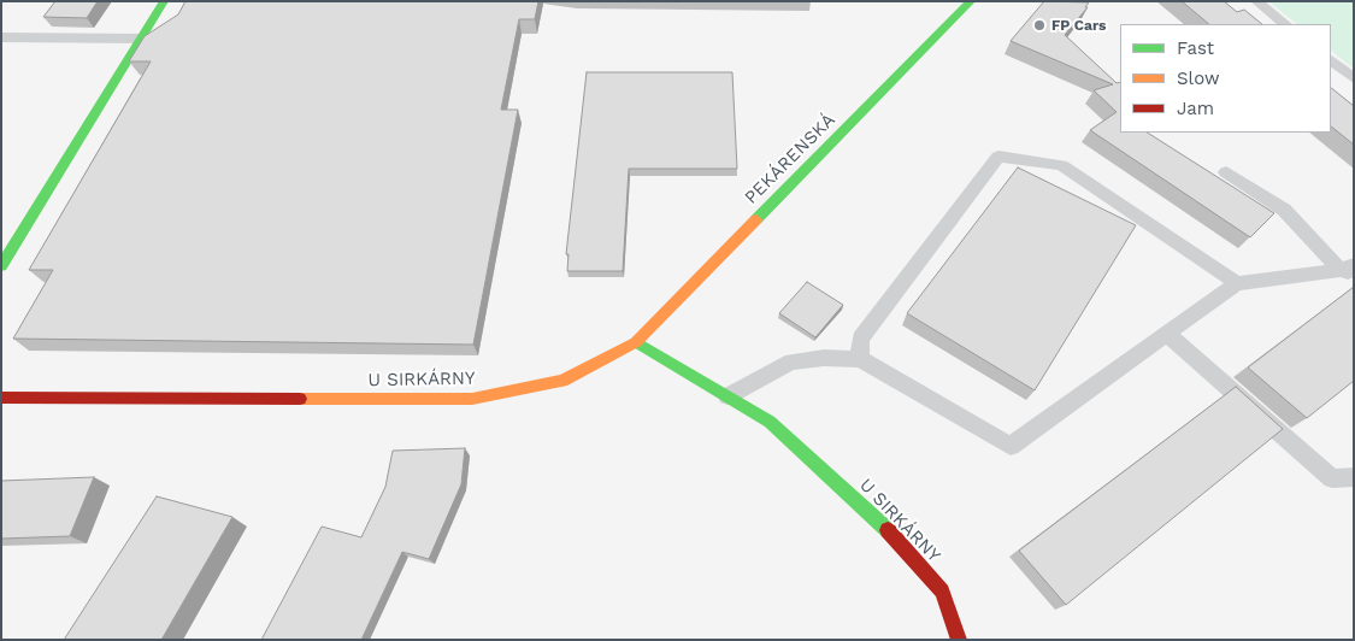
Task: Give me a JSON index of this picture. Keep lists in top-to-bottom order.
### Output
{
  "streets": {
    "street": ["PEKÁRENSKÁ", "U SIRKÁRNY"]
  },
  "crossings": [
    ["PEKÁRENSKÁ", "U SIRKÁRNY"]
  ],
  "places": ["FP Cars"],
  "legend": ["Fast", "Slow", "Jam"]
}
